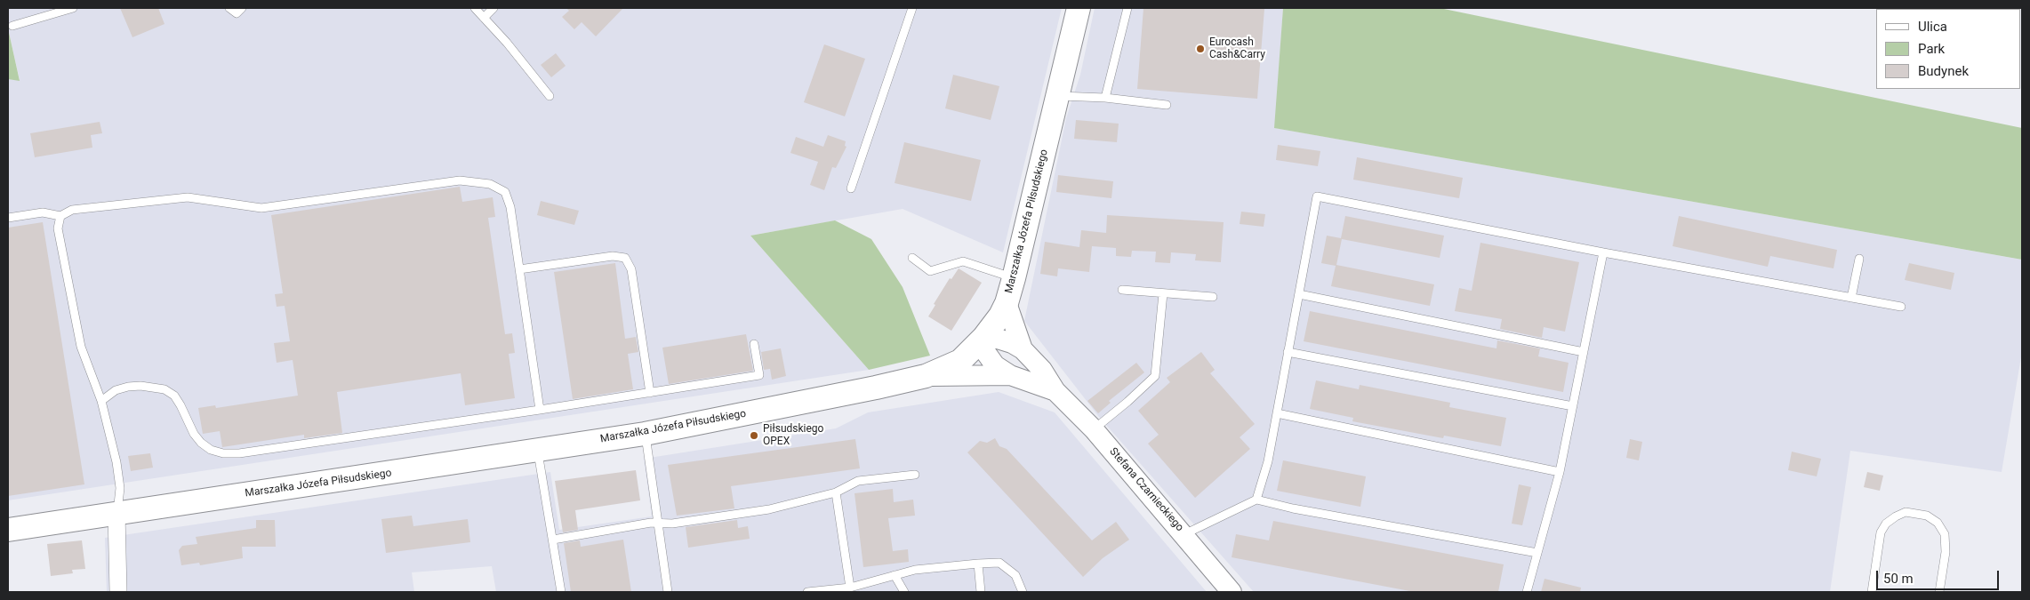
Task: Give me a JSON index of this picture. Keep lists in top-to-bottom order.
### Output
{
  "streets": {
    "main road": ["Marszałka Józefa Piłsudskiego"],
    "street": ["Stefana Czarnieckiego"]
  },
  "crossings": [
    ["Marszałka Józefa Piłsudskiego", "Stefana Czarnieckiego"]
  ],
  "places": ["Eurocash Cash&Carry", "Piłsudskiego OPEX"],
  "legend": ["Ulica", "Park", "Budynek"],
  "scale_bar": "50 m"
}
